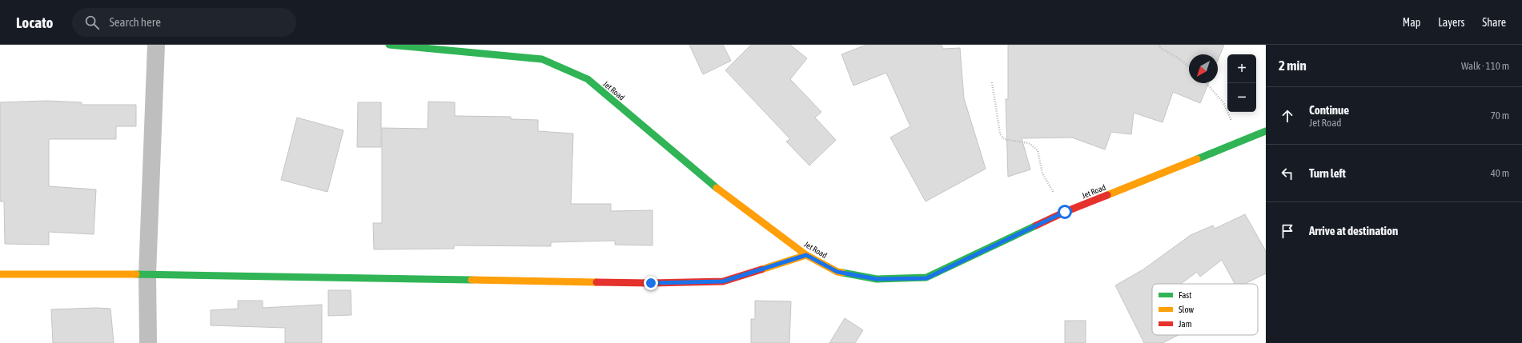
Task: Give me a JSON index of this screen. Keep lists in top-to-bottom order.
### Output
{
  "streets": {
    "main road": ["Jet Road"]
  },
  "legend": ["Fast", "Slow", "Jam"],
  "north": "bottom left",
  "page": {
    "header": "Locato",
    "search": "Search here",
    "nav": ["Map", "Layers", "Share"],
    "heading": ["2 min", "Walk · 110 m"],
    "map_buttons": ["+", "−"],
    "list": [
      ["Continue", "Jet Road", "70 m"],
      ["Turn left", "40 m"],
      "Arrive at destination"
    ]
  }
}
